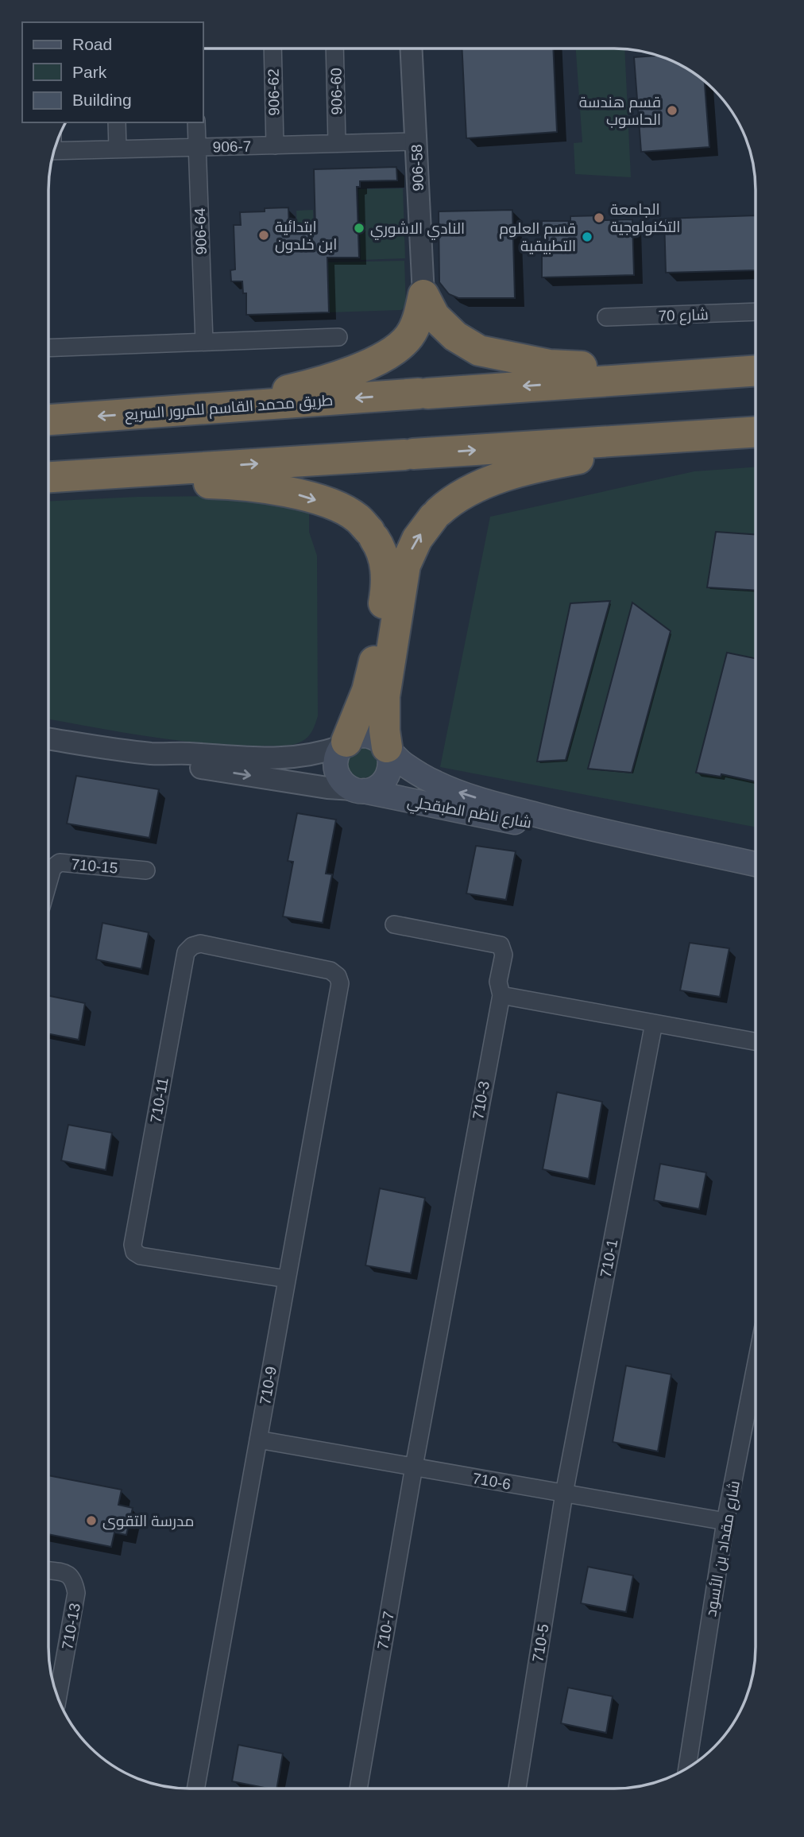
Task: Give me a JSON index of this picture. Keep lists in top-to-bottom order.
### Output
{
  "streets": {
    "highway": ["طريق محمد القاسم للمرور السريع"],
    "main road": ["شارع ناظم الطبقجلي"],
    "street": [
      "906-60",
      "906-62",
      "906-7",
      "906-58",
      "906-64",
      "شارع 70",
      "710-15",
      "710-11",
      "710-3",
      "710-1",
      "710-9",
      "710-6",
      "شارع مقداد بن الأسود",
      "710-13",
      "710-7",
      "710-5"
    ]
  },
  "crossings": [
    ["906-60", "906-7"],
    ["906-62", "906-7"],
    ["906-7", "906-58"],
    ["906-7", "906-64"],
    ["710-11", "710-9"],
    ["710-3", "710-6"],
    ["710-3", "710-7"],
    ["710-1", "710-6"],
    ["710-1", "710-5"],
    ["710-9", "710-6"],
    ["710-6", "شارع مقداد بن الأسود"],
    ["710-6", "710-7"],
    ["710-6", "710-5"]
  ],
  "places": [
    "قسم هندسة الحاسوب",
    "الجامعة التكنولوجية",
    "النادي الاشوري",
    "ابتدائية ابن خلدون",
    "قسم العلوم التطبيقية",
    "مدرسة التقوى"
  ],
  "legend": ["Road", "Park", "Building"]
}
